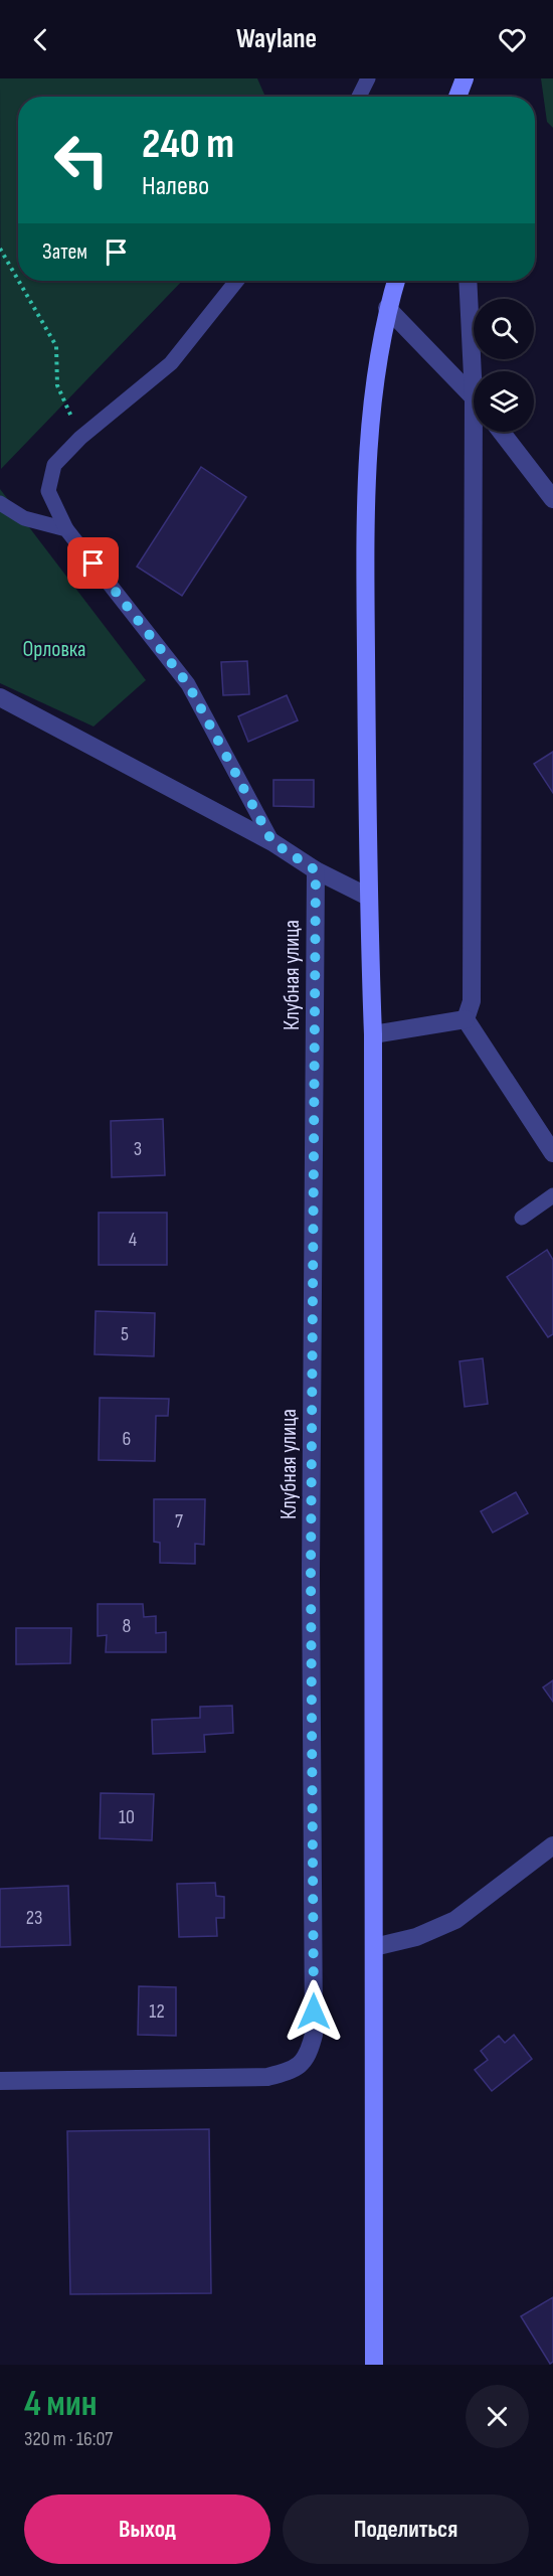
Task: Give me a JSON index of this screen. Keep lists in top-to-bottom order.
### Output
{
  "streets": {
    "street": ["Клубная улица"]
  },
  "parks": ["Орловка"],
  "house_numbers": [
    "3",
    "4",
    "5",
    "6",
    "7",
    "8",
    "10",
    "23",
    "12"
  ],
  "page": {
    "header": "Waylane",
    "turn": ["240 m", "Налево"],
    "then": "Затем",
    "heading": ["4 мин", "320 m · 16:07"],
    "buttons": ["Выход", "Поделиться"]
  }
}
